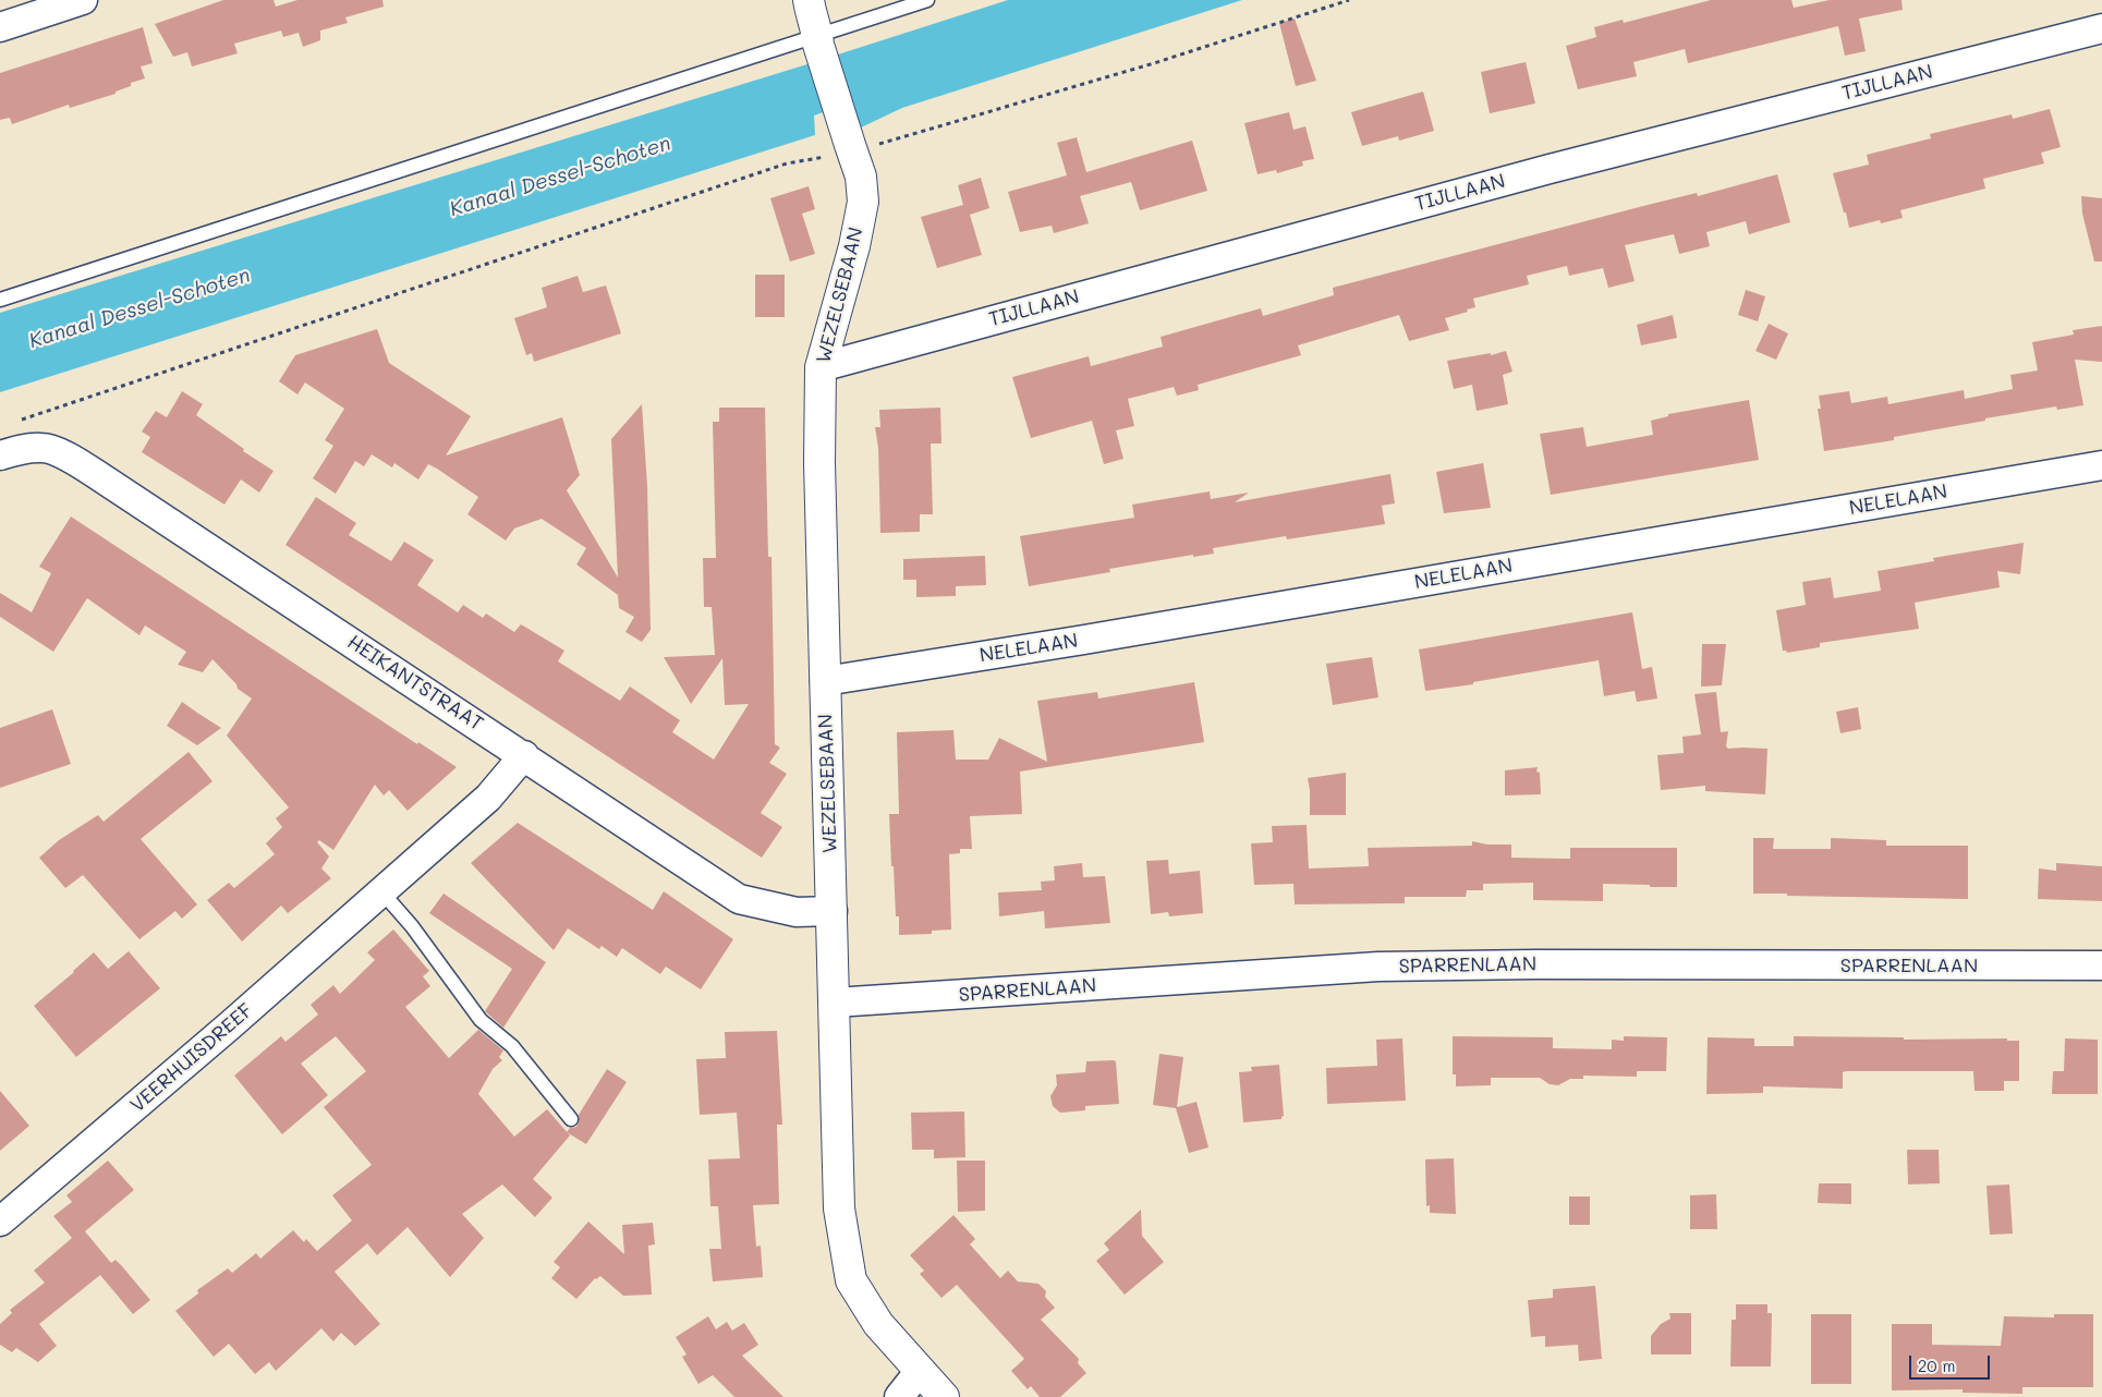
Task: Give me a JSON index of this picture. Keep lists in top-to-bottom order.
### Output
{
  "streets": {
    "street": [
      "TIJLLAAN",
      "WEZELSEBAAN",
      "NELELAAN",
      "HEIKANTSTRAAT",
      "SPARRENLAAN",
      "VEERHUISDREEF"
    ]
  },
  "crossings": [
    ["TIJLLAAN", "WEZELSEBAAN"],
    ["WEZELSEBAAN", "NELELAAN"],
    ["WEZELSEBAAN", "HEIKANTSTRAAT"],
    ["WEZELSEBAAN", "SPARRENLAAN"],
    ["HEIKANTSTRAAT", "VEERHUISDREEF"]
  ],
  "water": ["Kanaal Dessel-Schoten"],
  "scale_bar": "20 m"
}
